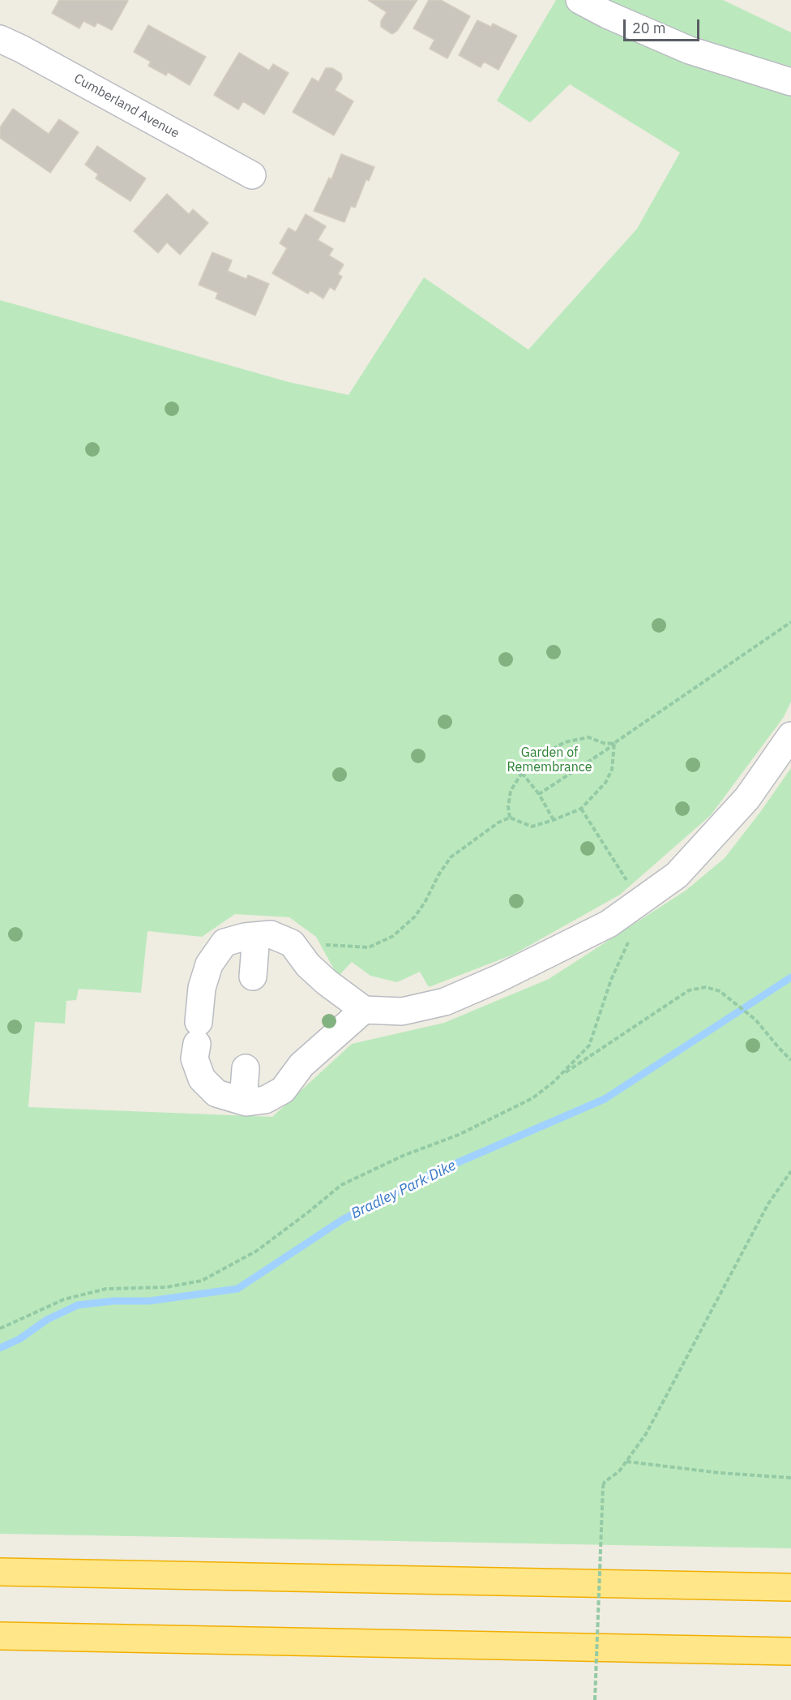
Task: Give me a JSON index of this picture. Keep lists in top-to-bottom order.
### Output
{
  "streets": {
    "street": ["Cumberland Avenue"]
  },
  "water": ["Bradley Park Dike"],
  "parks": ["Garden of Remembrance"],
  "scale_bar": "20 m"
}
